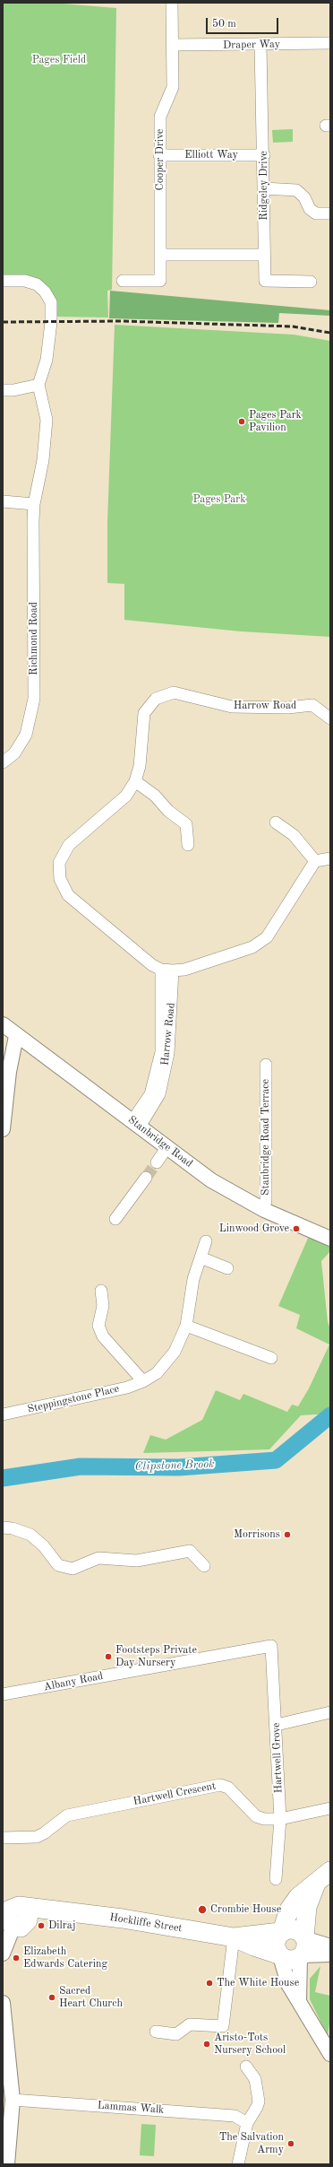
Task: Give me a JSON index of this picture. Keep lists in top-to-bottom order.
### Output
{
  "streets": {
    "main road": ["Hockliffe Street"],
    "street": [
      "Draper Way",
      "Elliott Way",
      "Cooper Drive",
      "Ridgeley Drive",
      "Richmond Road",
      "Harrow Road",
      "Stanbridge Road Terrace",
      "Stanbridge Road",
      "Steppingstone Place",
      "Albany Road",
      "Hartwell Grove",
      "Hartwell Crescent",
      "Lammas Walk"
    ]
  },
  "crossings": [
    ["Draper Way", "Cooper Drive"],
    ["Draper Way", "Ridgeley Drive"],
    ["Elliott Way", "Cooper Drive"],
    ["Elliott Way", "Ridgeley Drive"],
    ["Harrow Road", "Stanbridge Road"],
    ["Stanbridge Road Terrace", "Stanbridge Road"],
    ["Albany Road", "Hartwell Grove"],
    ["Hartwell Grove", "Hartwell Crescent"]
  ],
  "water": ["Clipstone Brook"],
  "parks": ["Pages Field", "Pages Park"],
  "places": [
    "Pages Park Pavilion",
    "Linwood Grove",
    "Morrisons",
    "Footsteps Private Day Nursery",
    "Crombie House",
    "Dilraj",
    "Elizabeth Edwards Catering",
    "The White House",
    "Sacred Heart Church",
    "Aristo-Tots Nursery School",
    "The Salvation Army"
  ],
  "scale_bar": "50 m"
}
